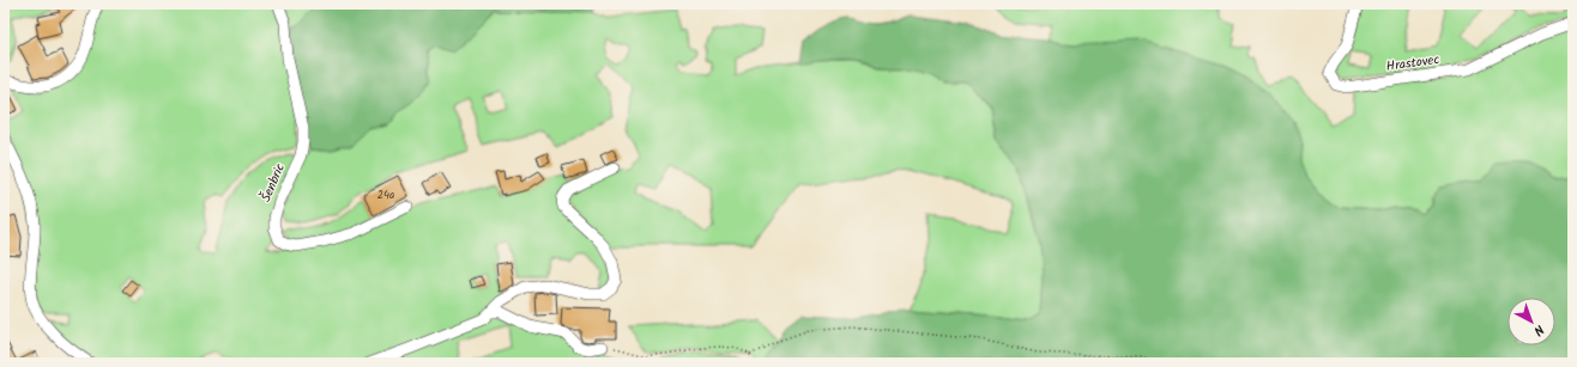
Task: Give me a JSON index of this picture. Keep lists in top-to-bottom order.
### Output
{
  "streets": {
    "street": ["Hrastovec", "Šenbric"]
  },
  "house_numbers": ["24a"],
  "north": "bottom right"
}
